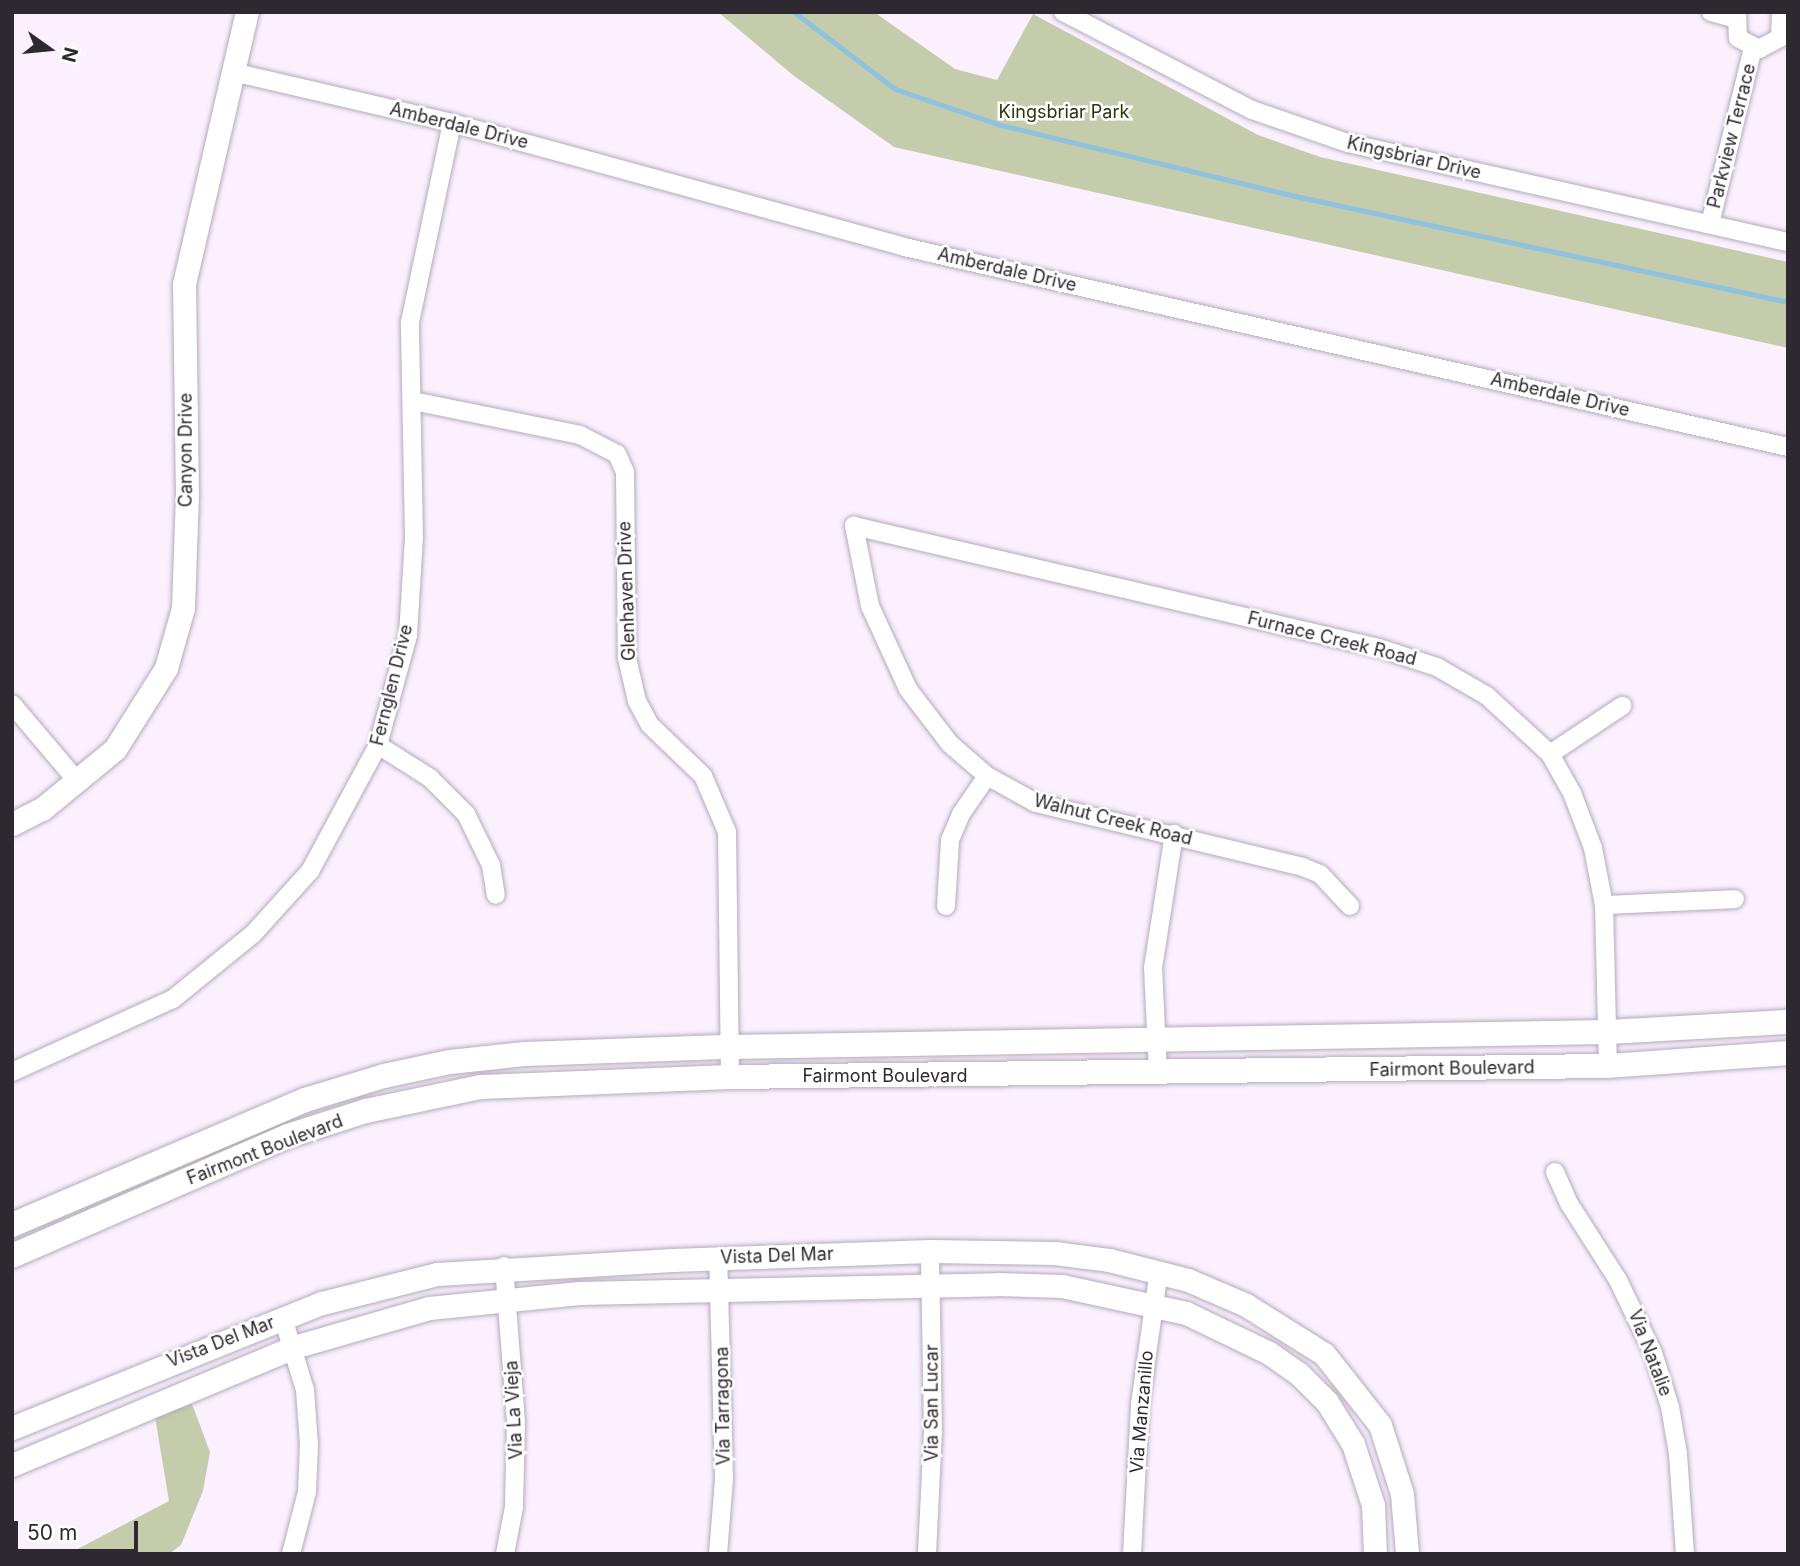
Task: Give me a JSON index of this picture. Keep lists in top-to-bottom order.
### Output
{
  "streets": {
    "main road": ["Fairmont Boulevard"],
    "street": [
      "Amberdale Drive",
      "Parkview Terrace",
      "Kingsbriar Drive",
      "Canyon Drive",
      "Glenhaven Drive",
      "Furnace Creek Road",
      "Fernglen Drive",
      "Walnut Creek Road",
      "Vista Del Mar",
      "Via Natalie",
      "Via San Lucar",
      "Via Tarragona",
      "Via La Vieja",
      "Via Manzanillo"
    ]
  },
  "crossings": [
    ["Amberdale Drive", "Canyon Drive"],
    ["Amberdale Drive", "Fernglen Drive"],
    ["Parkview Terrace", "Kingsbriar Drive"],
    ["Glenhaven Drive", "Fernglen Drive"],
    ["Glenhaven Drive", "Fairmont Boulevard"],
    ["Furnace Creek Road", "Walnut Creek Road"],
    ["Furnace Creek Road", "Fairmont Boulevard"],
    ["Vista Del Mar", "Via San Lucar"],
    ["Vista Del Mar", "Via Tarragona"],
    ["Vista Del Mar", "Via La Vieja"],
    ["Vista Del Mar", "Via Manzanillo"]
  ],
  "parks": ["Kingsbriar Park"],
  "scale_bar": "50 m",
  "north": "right"
}
